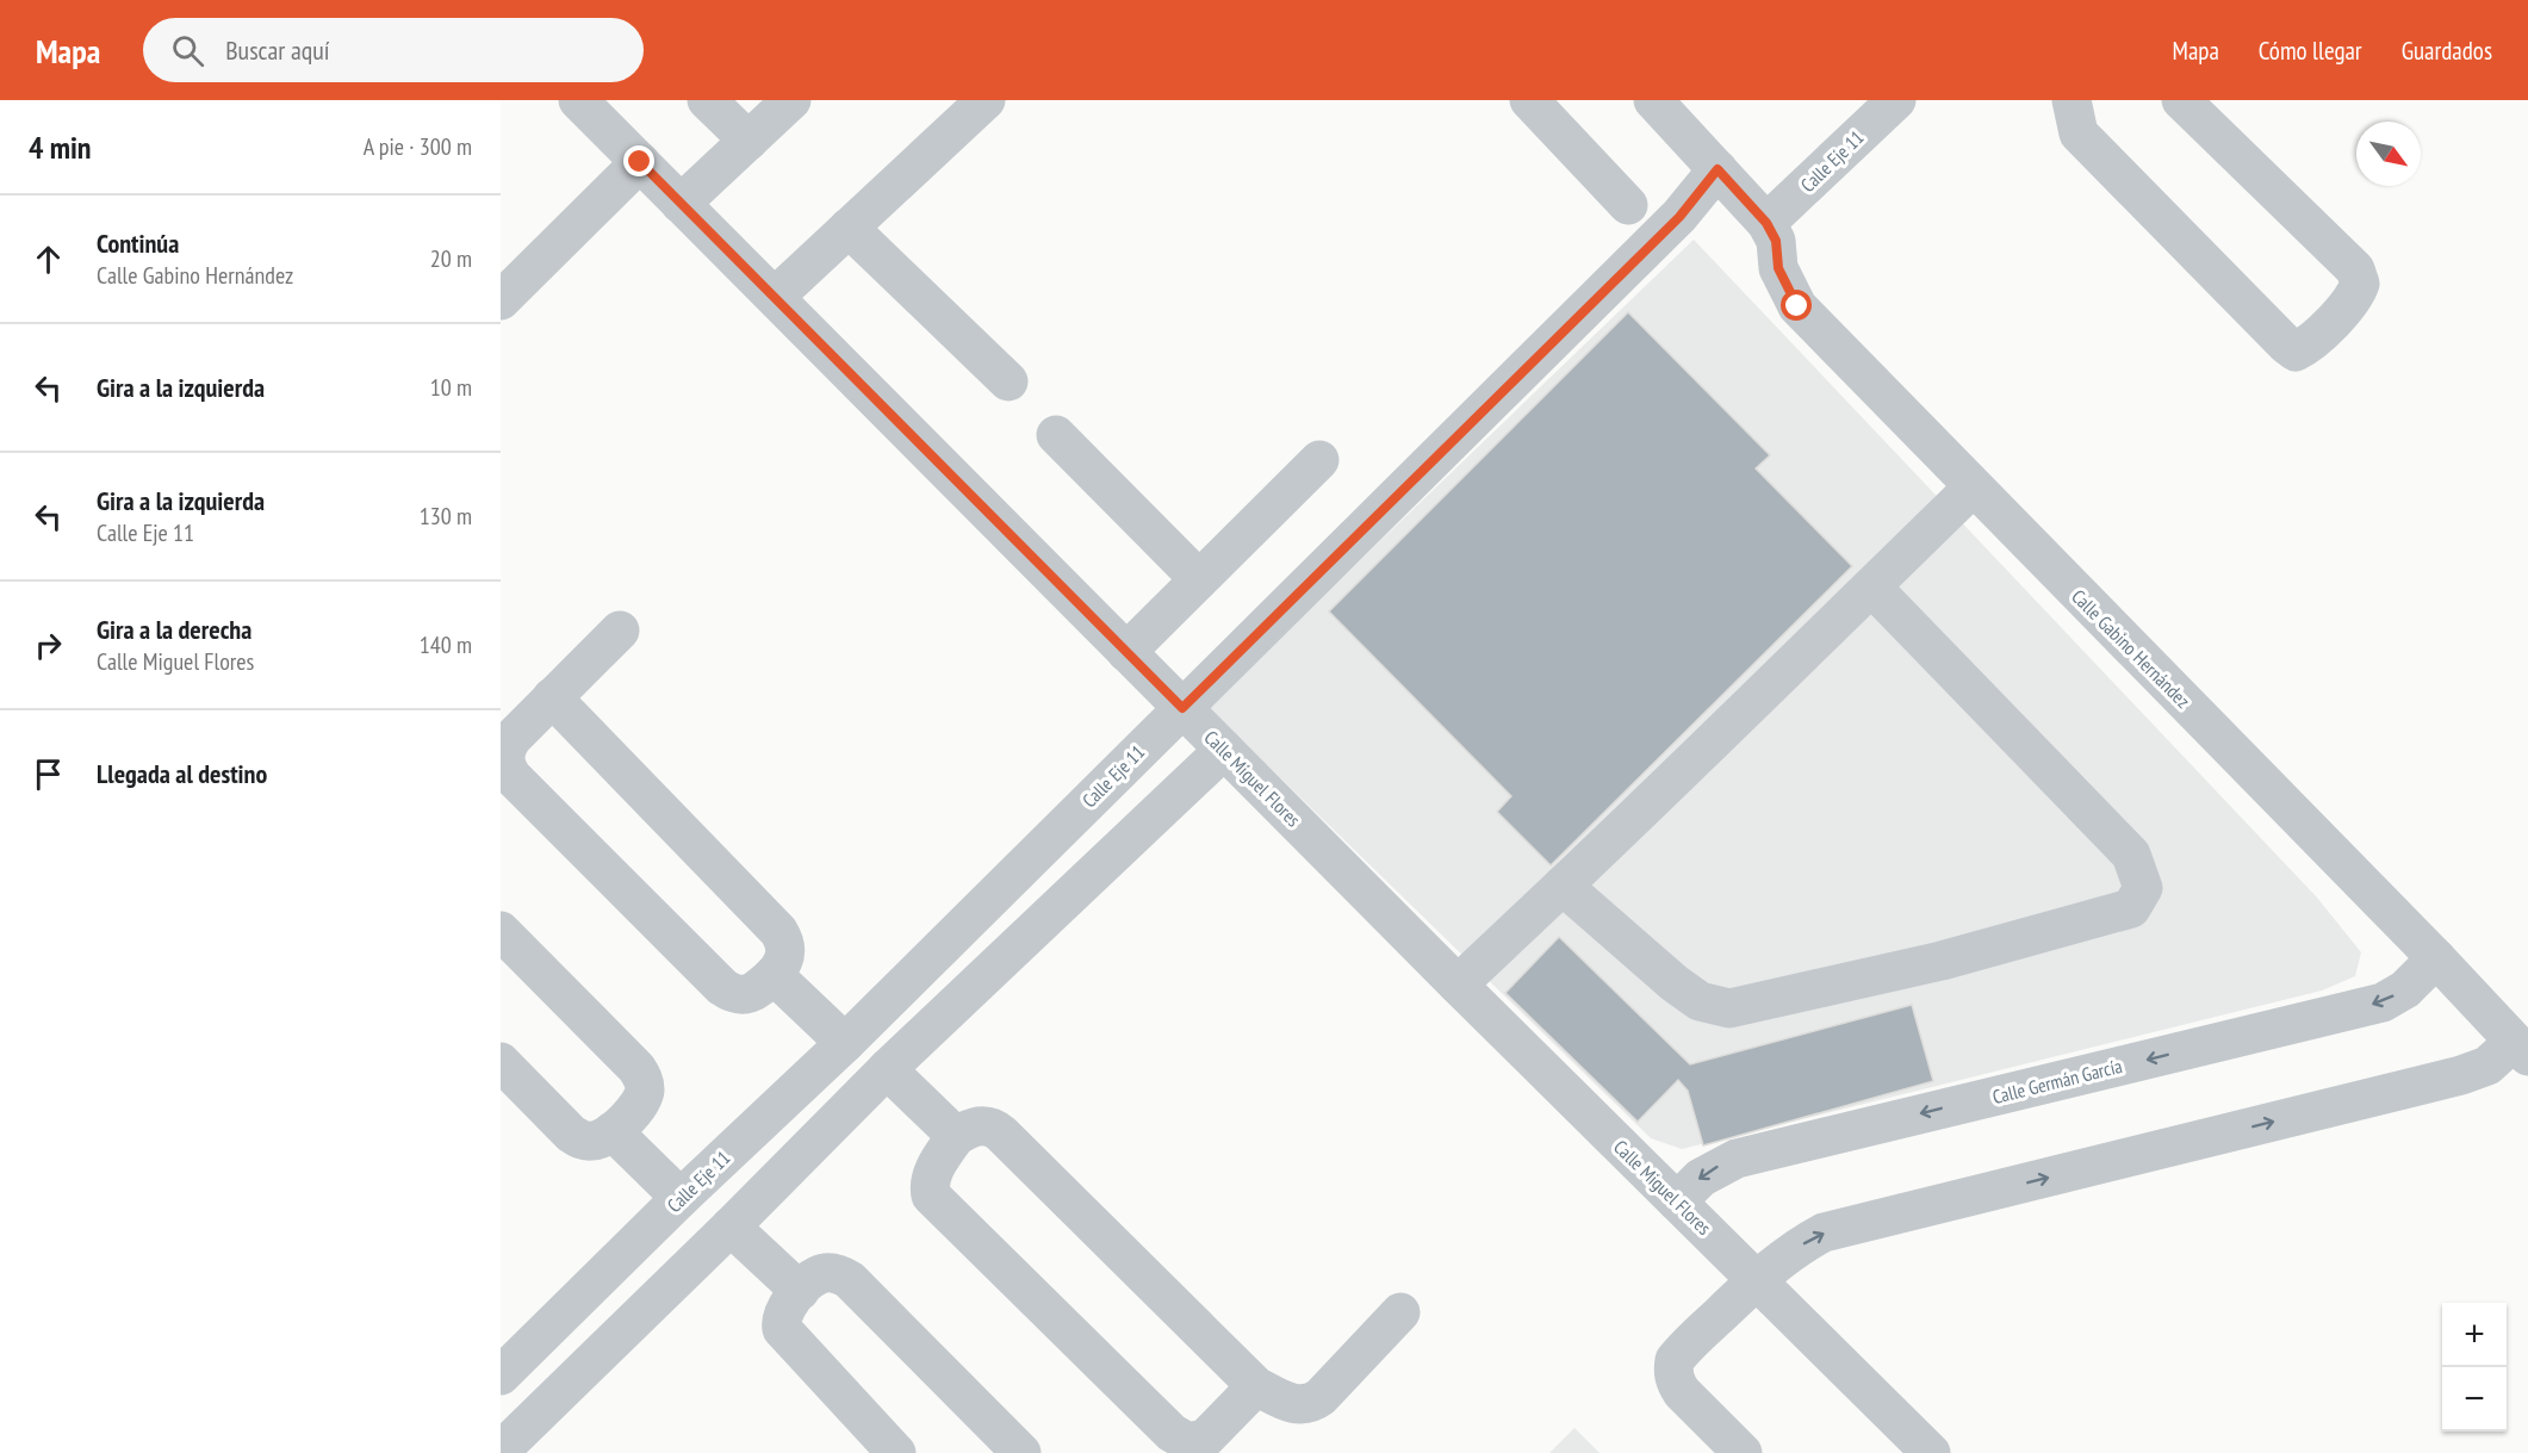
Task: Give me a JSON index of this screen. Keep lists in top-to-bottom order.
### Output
{
  "streets": {
    "street": [
      "Calle Eje 11",
      "Calle Gabino Hernández",
      "Calle Miguel Flores",
      "Calle Germán García"
    ]
  },
  "crossings": [
    ["Calle Eje 11", "Calle Gabino Hernández"],
    ["Calle Eje 11", "Calle Miguel Flores"],
    ["Calle Gabino Hernández", "Calle Germán García"],
    ["Calle Miguel Flores", "Calle Germán García"]
  ],
  "north": "bottom right",
  "page": {
    "header": "Mapa",
    "search": "Buscar aquí",
    "nav": ["Mapa", "Cómo llegar", "Guardados"],
    "heading": ["4 min", "A pie · 300 m"],
    "list": [
      ["Continúa", "Calle Gabino Hernández", "20 m"],
      ["Gira a la izquierda", "10 m"],
      ["Gira a la izquierda", "Calle Eje 11", "130 m"],
      ["Gira a la derecha", "Calle Miguel Flores", "140 m"],
      "Llegada al destino"
    ],
    "map_buttons": ["+", "−"]
  }
}
